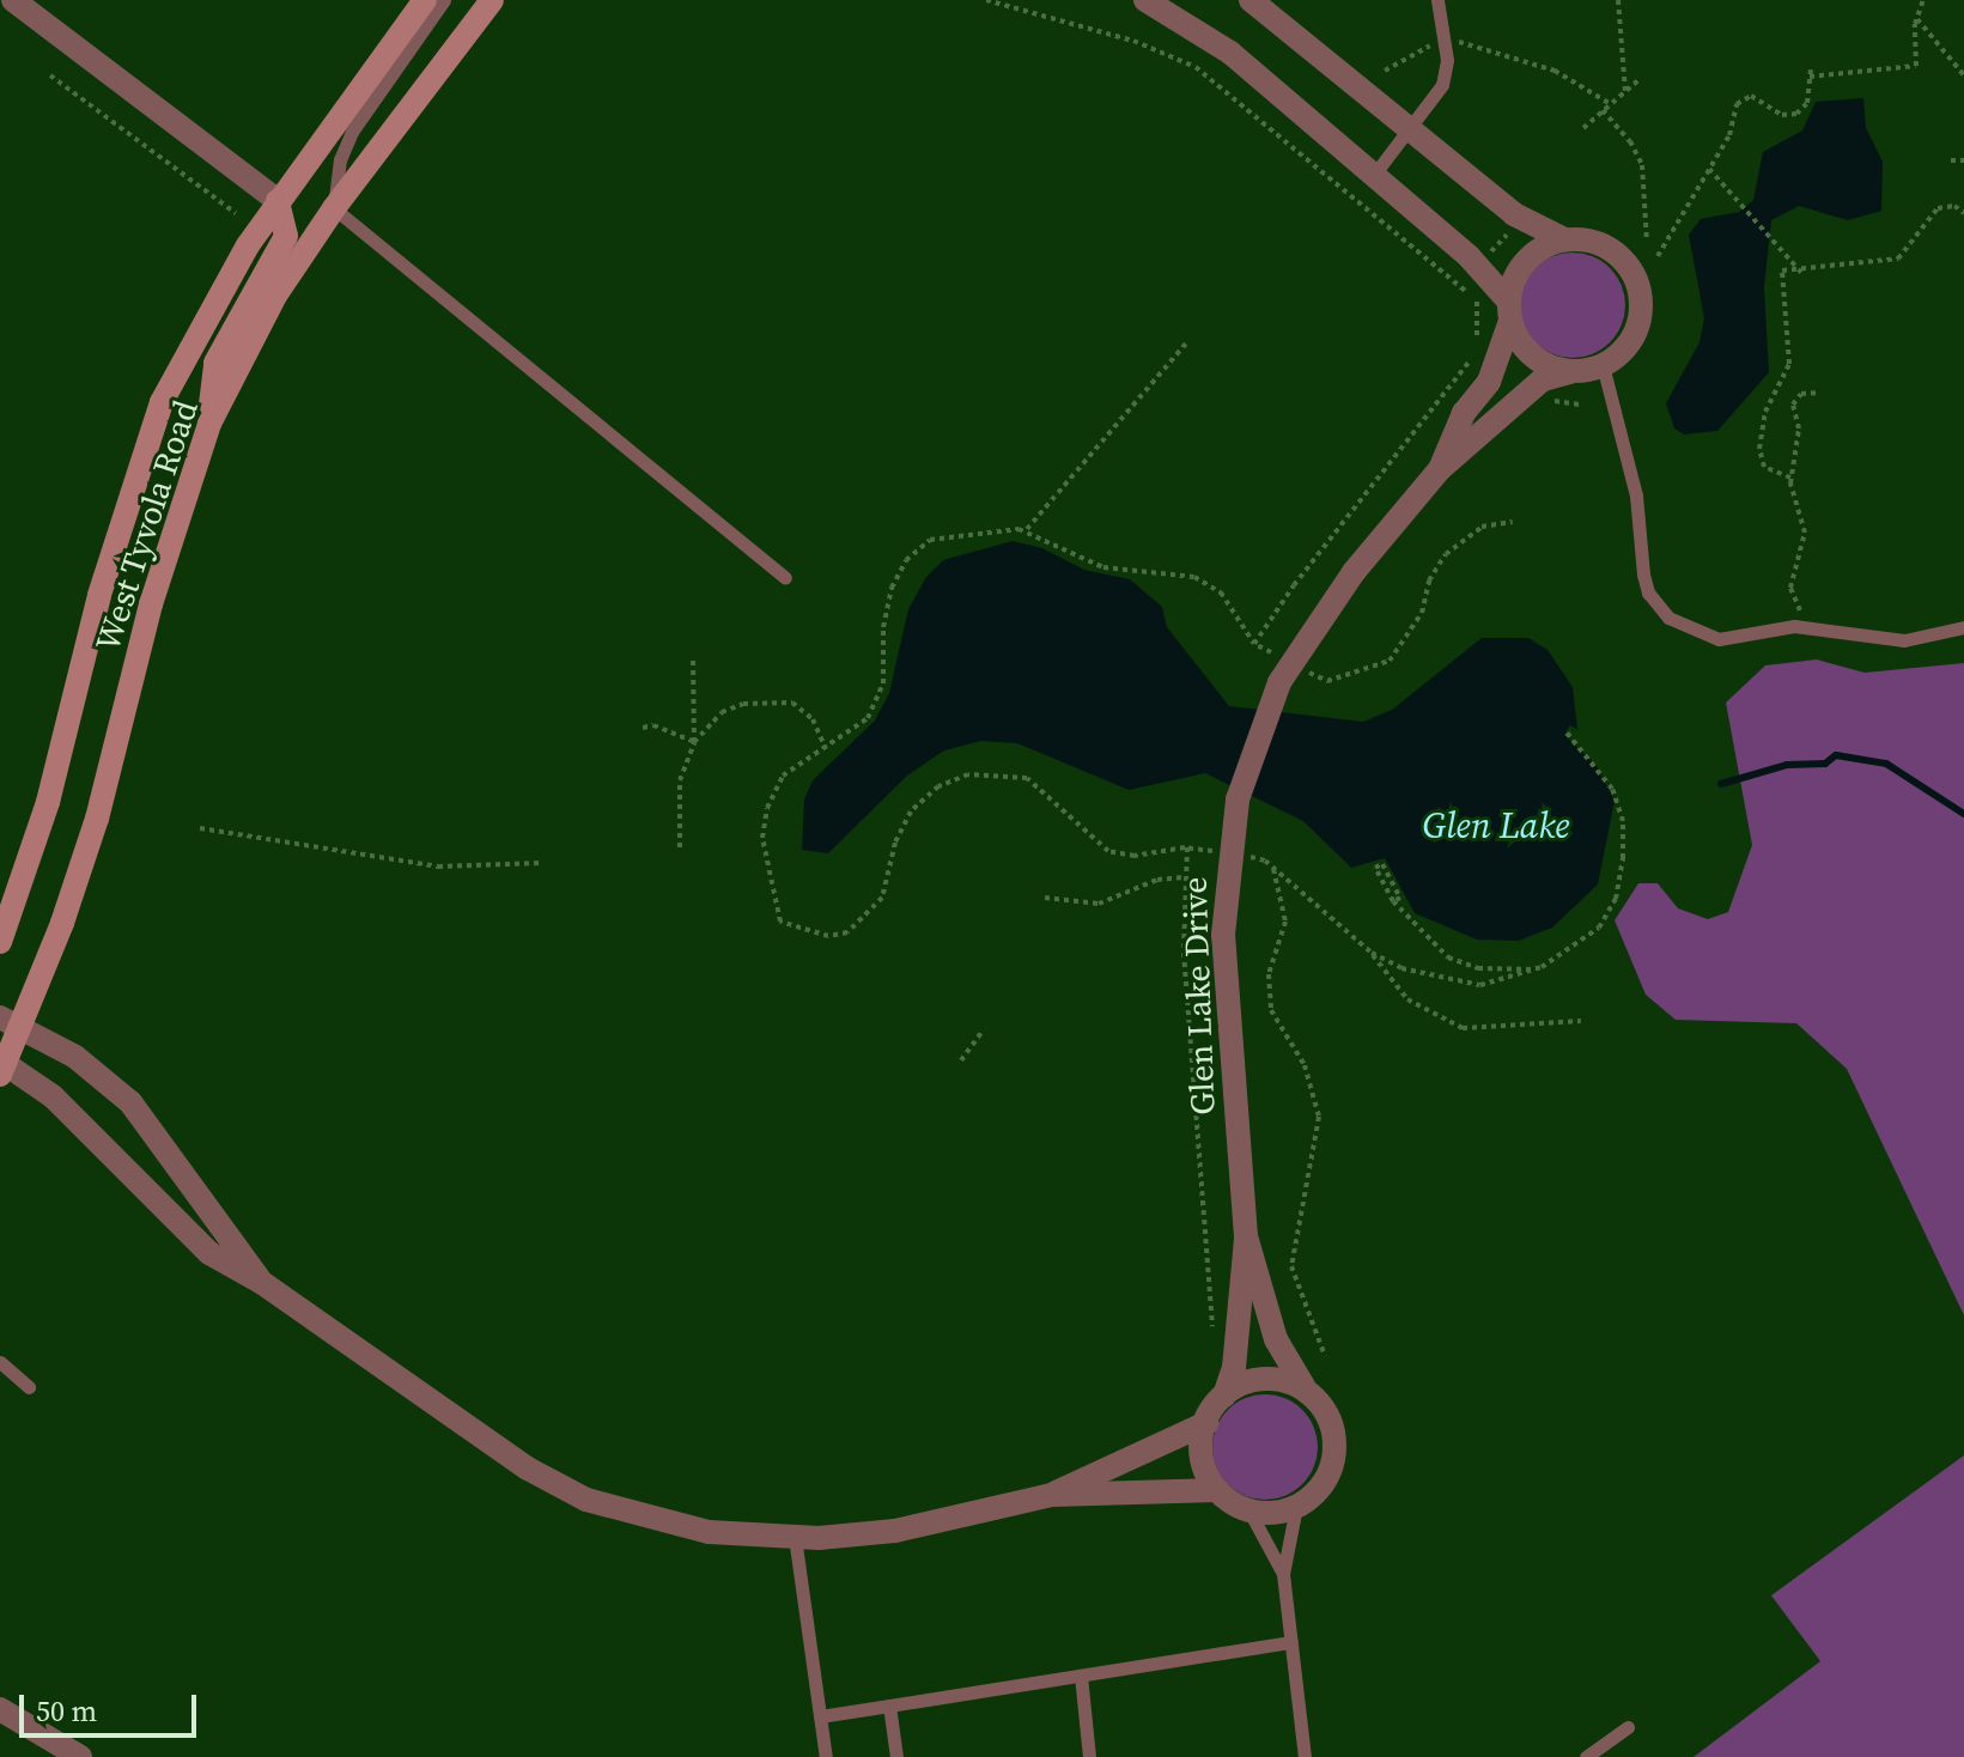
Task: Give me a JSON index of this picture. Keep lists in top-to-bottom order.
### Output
{
  "streets": {
    "main road": ["West Tyvola Road"],
    "street": ["Glen Lake Drive"]
  },
  "water": ["Glen Lake"],
  "scale_bar": "50 m"
}
